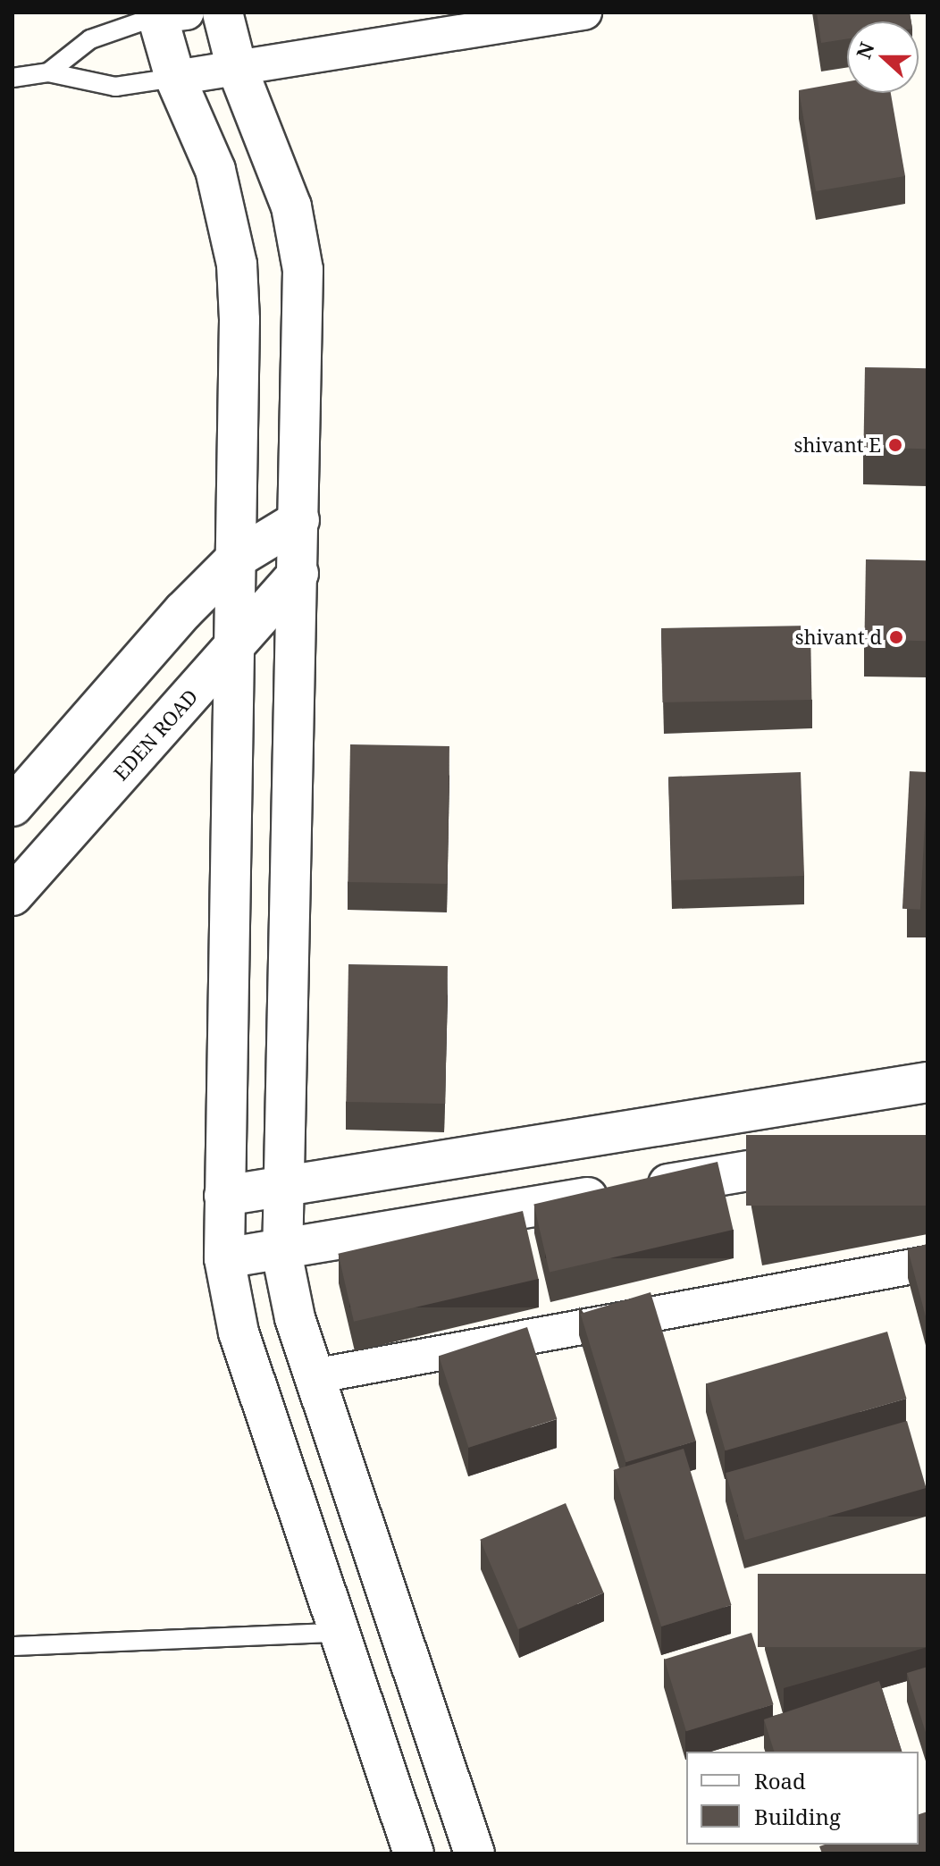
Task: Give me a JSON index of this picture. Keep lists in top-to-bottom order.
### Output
{
  "streets": {
    "street": ["EDEN ROAD"]
  },
  "places": ["shivant E", "shivant d"],
  "legend": ["Road", "Building"],
  "north": "left"
}
